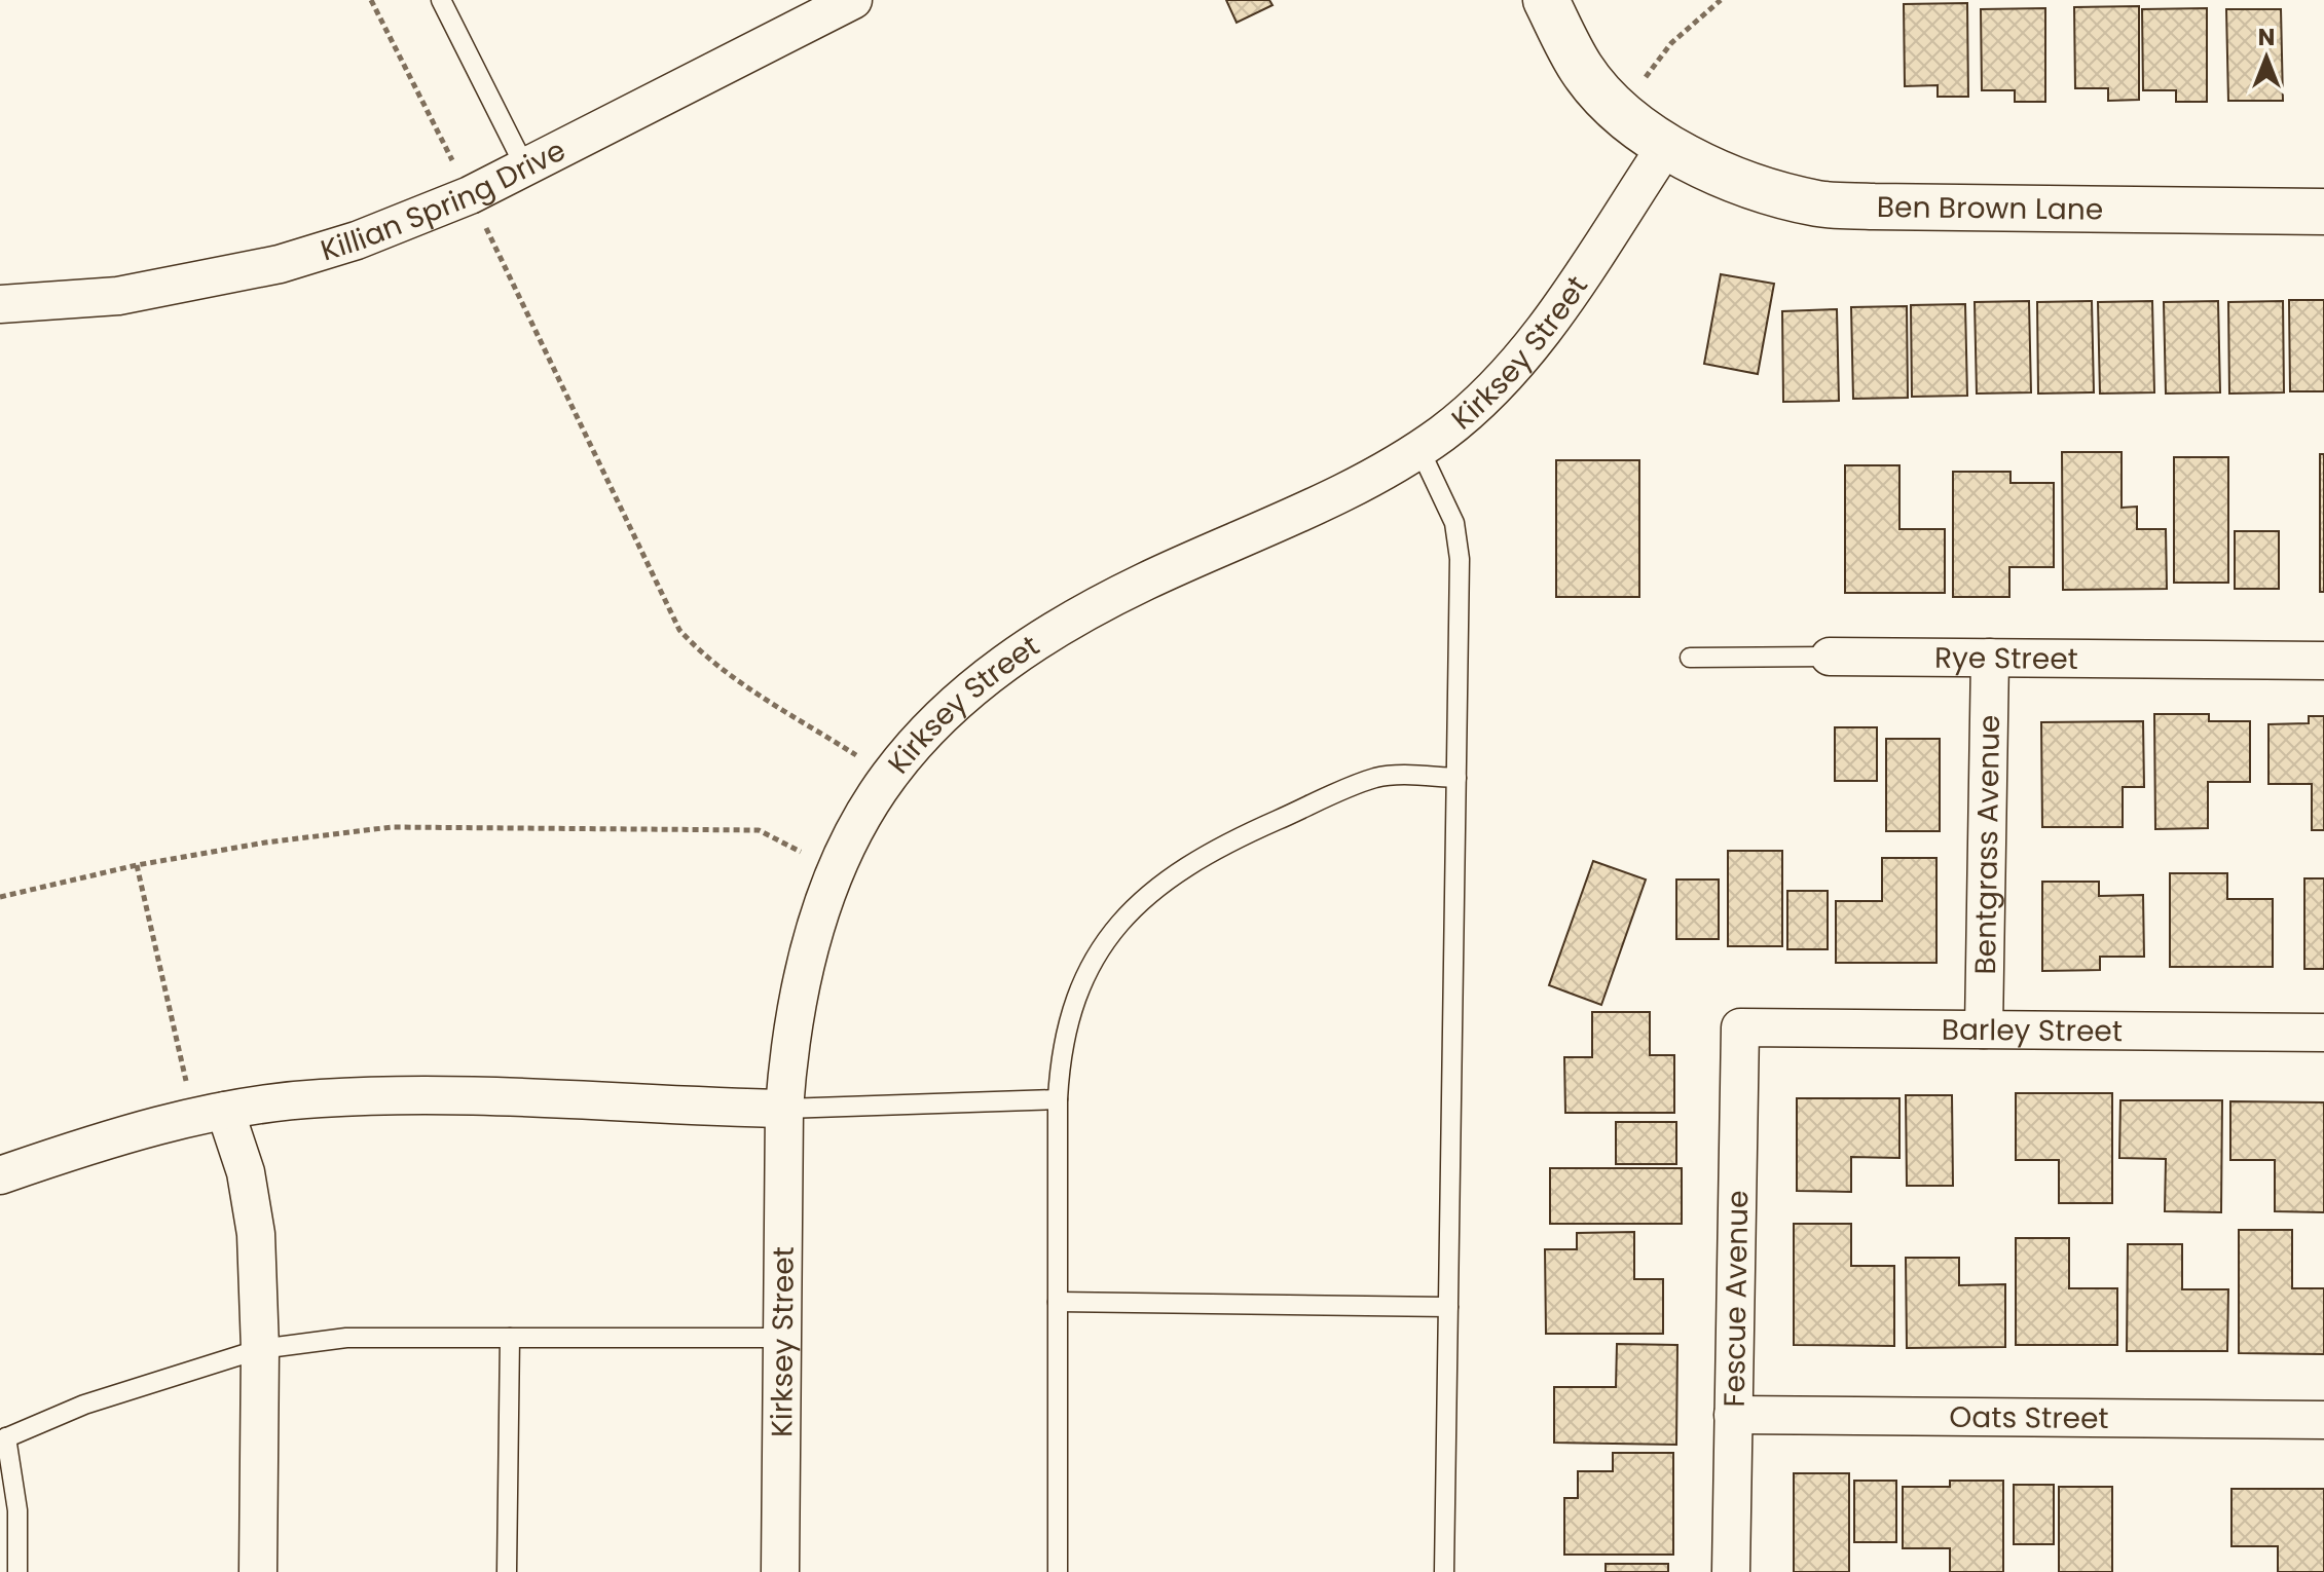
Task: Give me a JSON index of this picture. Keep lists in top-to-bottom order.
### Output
{
  "streets": {
    "street": [
      "Killian Spring Drive",
      "Ben Brown Lane",
      "Kirksey Street",
      "Rye Street",
      "Bentgrass Avenue",
      "Barley Street",
      "Fescue Avenue",
      "Oats Street"
    ]
  },
  "crossings": [
    ["Ben Brown Lane", "Kirksey Street"],
    ["Rye Street", "Bentgrass Avenue"],
    ["Bentgrass Avenue", "Barley Street"],
    ["Barley Street", "Fescue Avenue"],
    ["Fescue Avenue", "Oats Street"]
  ],
  "north": "top"
}
